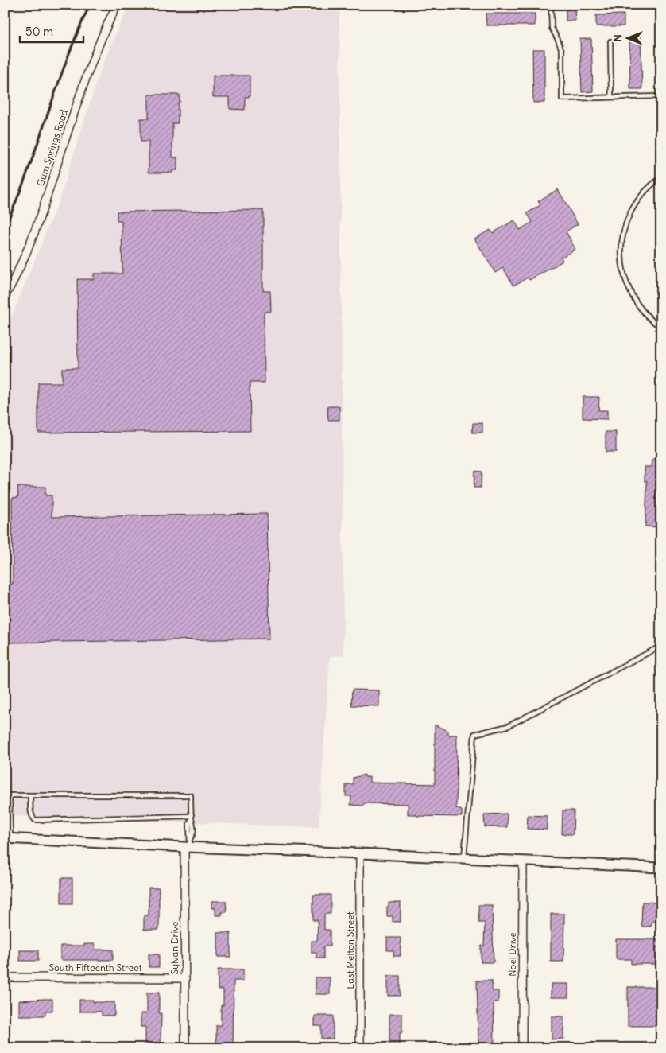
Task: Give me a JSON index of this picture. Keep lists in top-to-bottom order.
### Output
{
  "streets": {
    "street": [
      "Gum Springs Road",
      "Sylvan Drive",
      "East Melton Street",
      "Noel Drive",
      "South Fifteenth Street"
    ]
  },
  "crossings": [
    ["Sylvan Drive", "South Fifteenth Street"]
  ],
  "scale_bar": "50 m",
  "north": "left"
}
